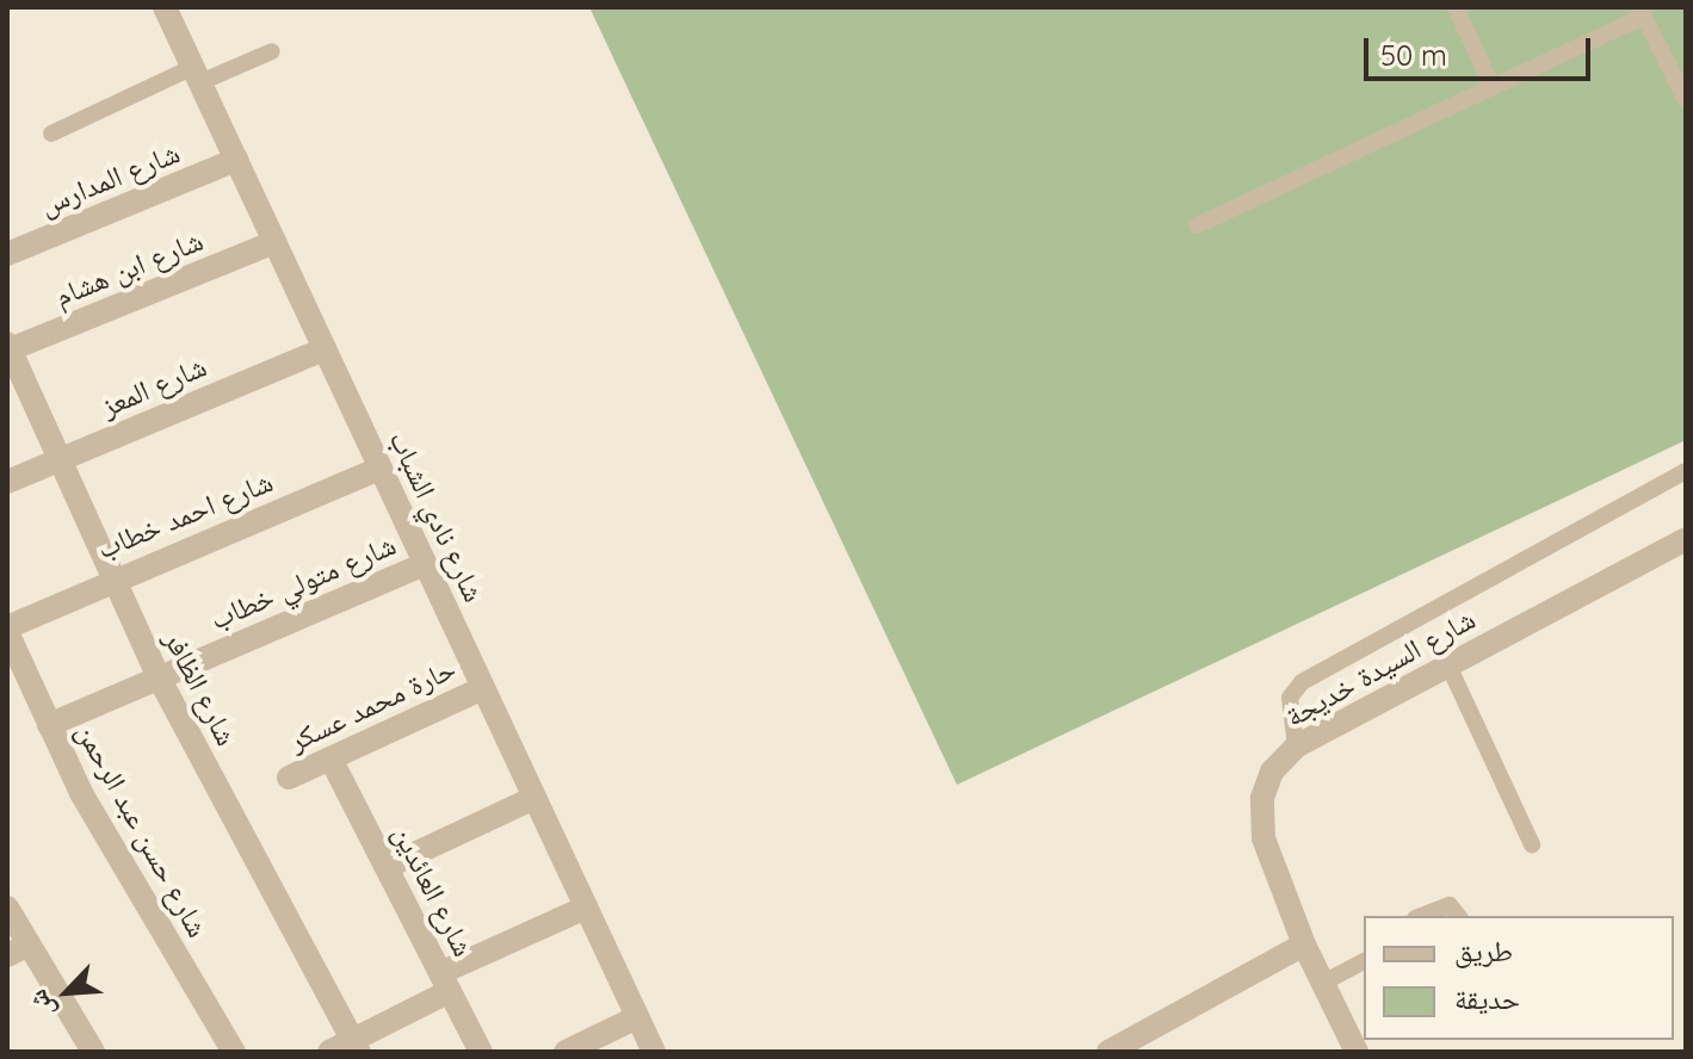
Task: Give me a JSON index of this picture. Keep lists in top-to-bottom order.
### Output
{
  "streets": {
    "street": [
      "شارع المدارس",
      "شارع ابن هشام",
      "شارع المعز",
      "شارع احمد خطاب",
      "شارع نادي الشباب",
      "شارع متولي خطاب",
      "شارع السيدة خديجة",
      "شارع الظافر",
      "حارة محمد عسكر",
      "شارع حسن عبد الرحمن",
      "شارع العائدين"
    ]
  },
  "crossings": [
    ["شارع المدارس", "شارع نادي الشباب"],
    ["شارع ابن هشام", "شارع نادي الشباب"],
    ["شارع ابن هشام", "شارع الظافر"],
    ["شارع المعز", "شارع نادي الشباب"],
    ["شارع المعز", "شارع الظافر"],
    ["شارع احمد خطاب", "شارع نادي الشباب"],
    ["شارع احمد خطاب", "شارع الظافر"],
    ["شارع احمد خطاب", "شارع حسن عبد الرحمن"],
    ["شارع نادي الشباب", "شارع متولي خطاب"],
    ["شارع نادي الشباب", "حارة محمد عسكر"],
    ["شارع متولي خطاب", "شارع الظافر"],
    ["شارع متولي خطاب", "شارع حسن عبد الرحمن"],
    ["حارة محمد عسكر", "شارع العائدين"]
  ],
  "legend": ["طريق", "حديقة"],
  "scale_bar": "50 m",
  "north": "bottom left"
}
